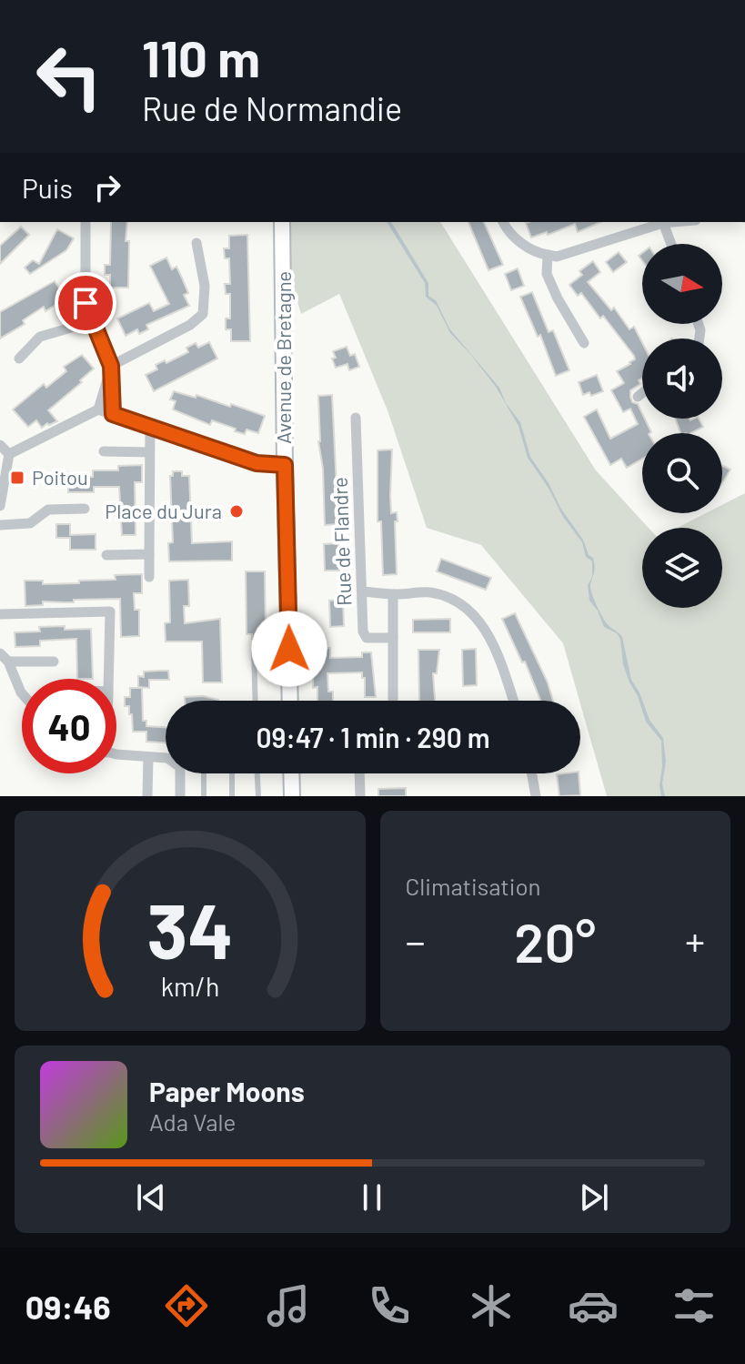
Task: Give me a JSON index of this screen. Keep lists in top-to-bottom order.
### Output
{
  "streets": {
    "street": ["Avenue de Bretagne", "Rue de Flandre"]
  },
  "places": {
    "transit": ["Poitou"],
    "other": ["Place du Jura"]
  },
  "north": "right",
  "page": {
    "turn": ["110 m", "Rue de Normandie"],
    "then": "Puis",
    "limit": "40",
    "trip": "09:47 · 1 min · 290 m",
    "tile": "Climatisation",
    "heat": ["−", "20°", "+"],
    "song": ["Paper Moons", "Ada Vale"],
    "tabs": "09:46",
    "gauge": ["34", "km/h"]
  }
}
